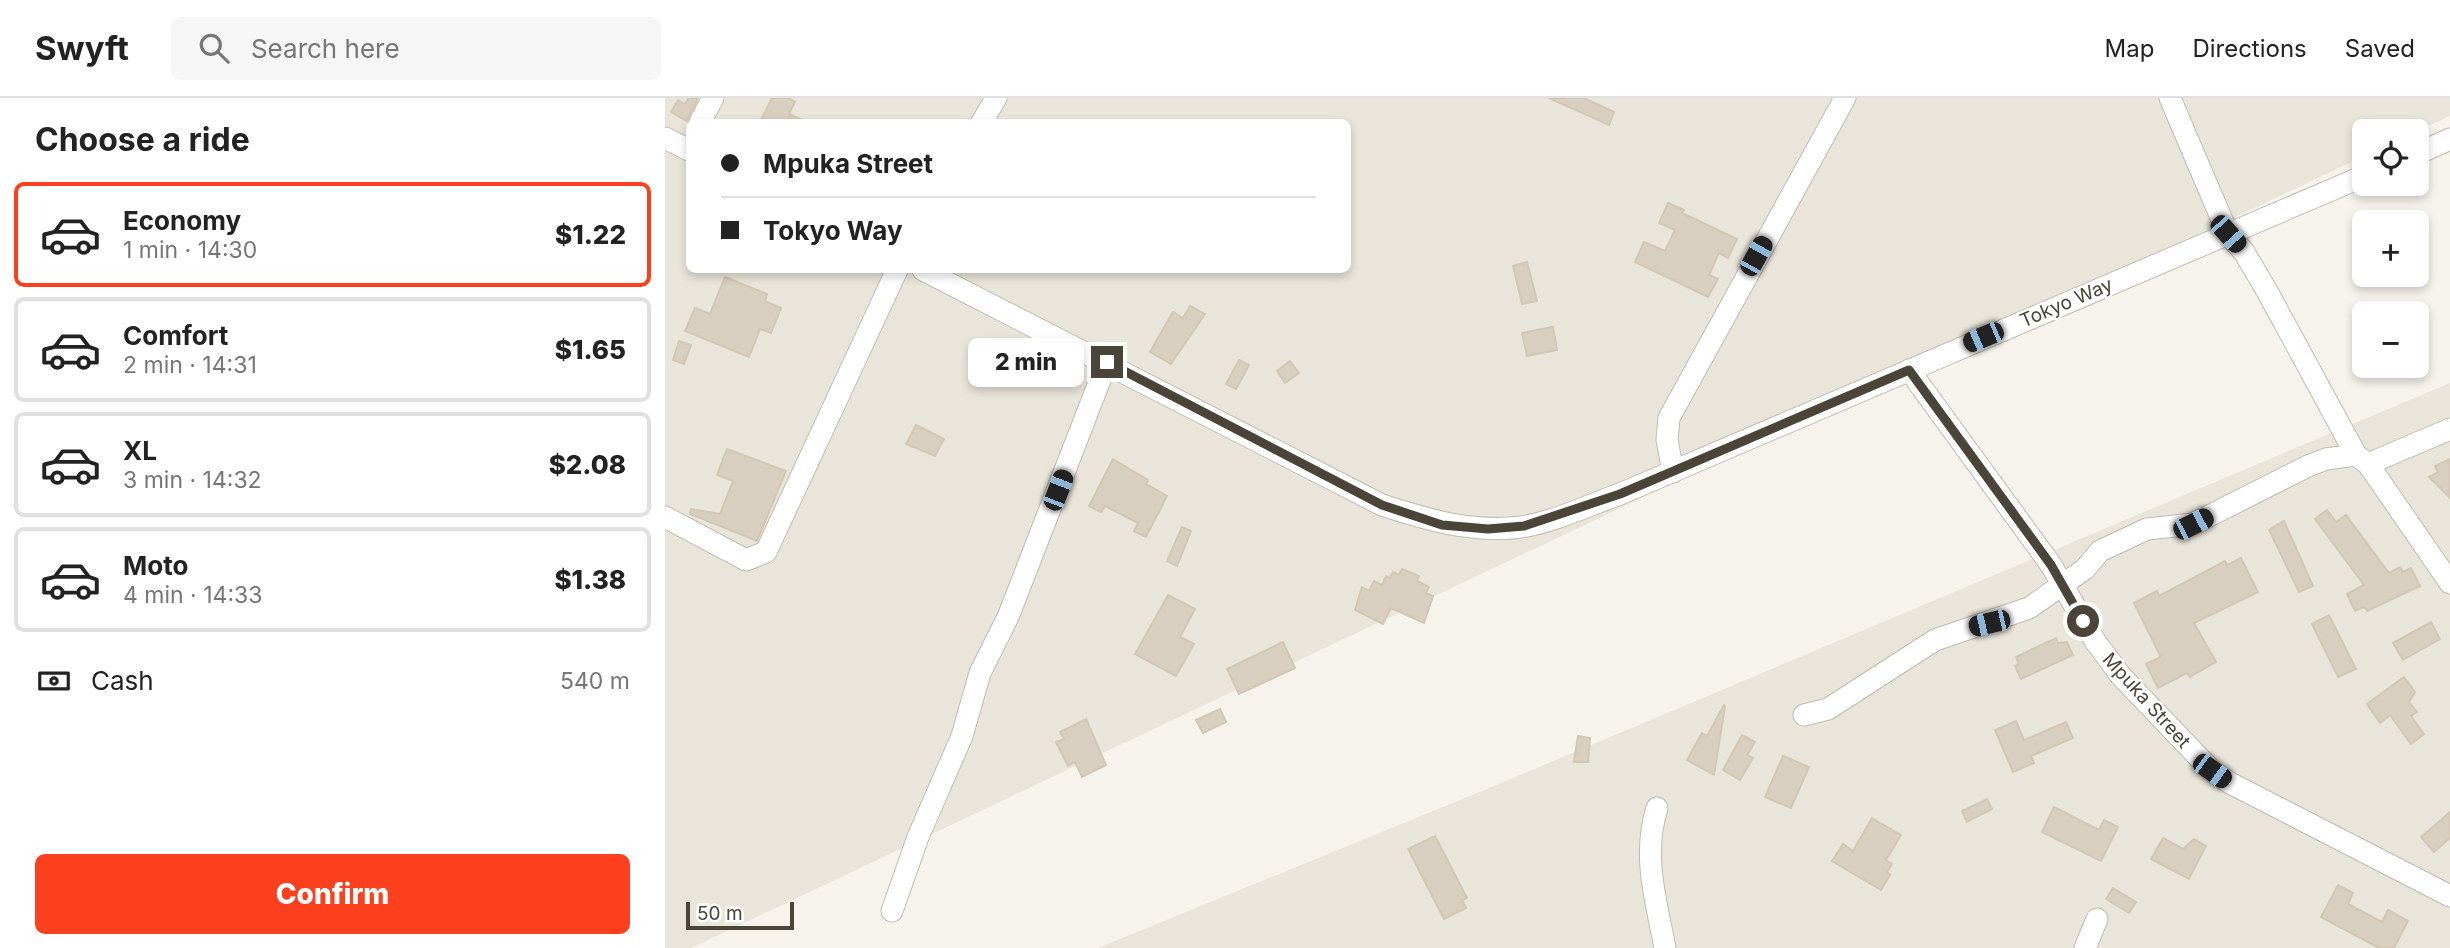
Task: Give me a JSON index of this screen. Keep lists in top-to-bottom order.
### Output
{
  "streets": {
    "street": ["Tokyo Way", "Mpuka Street"]
  },
  "crossings": [
    ["Tokyo Way", "Mpuka Street"]
  ],
  "scale_bar": "50 m",
  "page": {
    "header": "Swyft",
    "search": "Search here",
    "nav": ["Map", "Directions", "Saved"],
    "heading": "Choose a ride",
    "map_buttons": ["+", "−"],
    "banner": ["Mpuka Street", "Tokyo Way"],
    "list": [
      {
        "name": "Economy",
        "note": "1 min · 14:30",
        "value": "$1.22"
      },
      {
        "name": "Comfort",
        "note": "2 min · 14:31",
        "value": "$1.65"
      },
      {
        "name": "XL",
        "note": "3 min · 14:32",
        "value": "$2.08"
      },
      {
        "name": "Moto",
        "note": "4 min · 14:33",
        "value": "$1.38"
      }
    ],
    "bubble": "2 min",
    "pay": ["Cash", "540 m"],
    "buttons": "Confirm",
    "scale": "50 m"
  }
}
